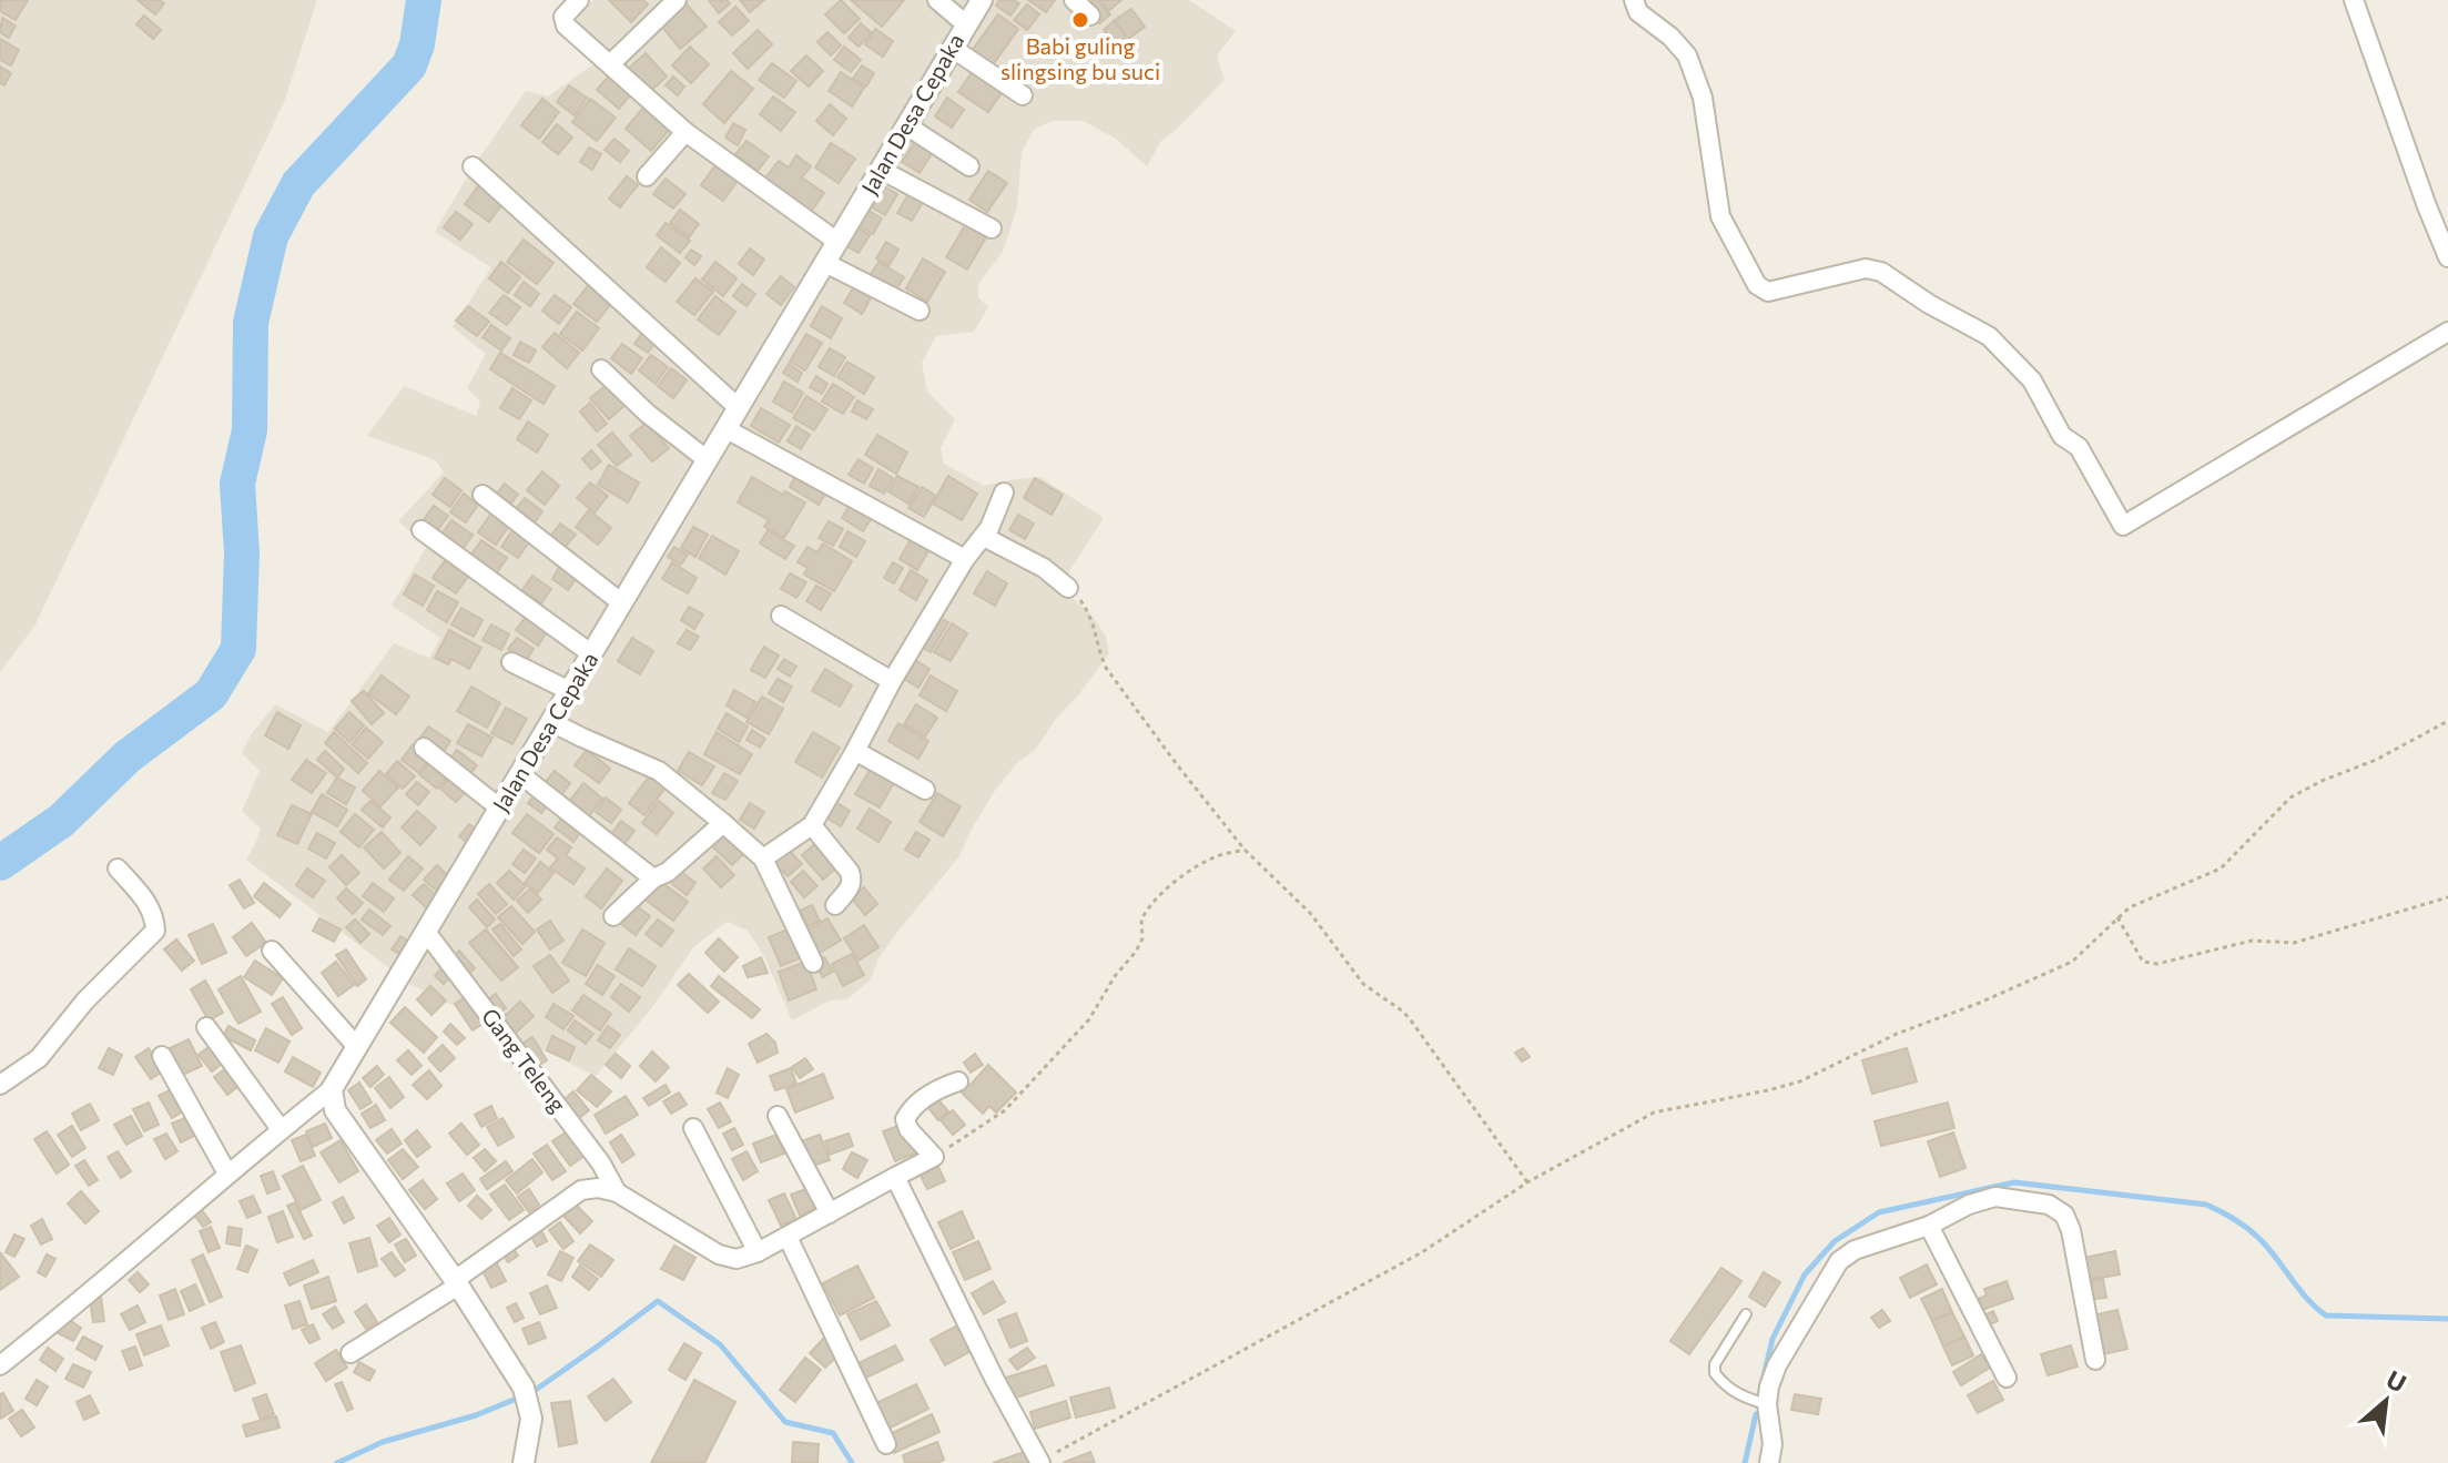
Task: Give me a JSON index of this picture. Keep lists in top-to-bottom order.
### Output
{
  "streets": {
    "street": ["Jalan Desa Cepaka", "Gang Teleng"]
  },
  "crossings": [
    ["Jalan Desa Cepaka", "Gang Teleng"]
  ],
  "places": ["Babi guling slingsing bu suci"],
  "north": "top right"
}
